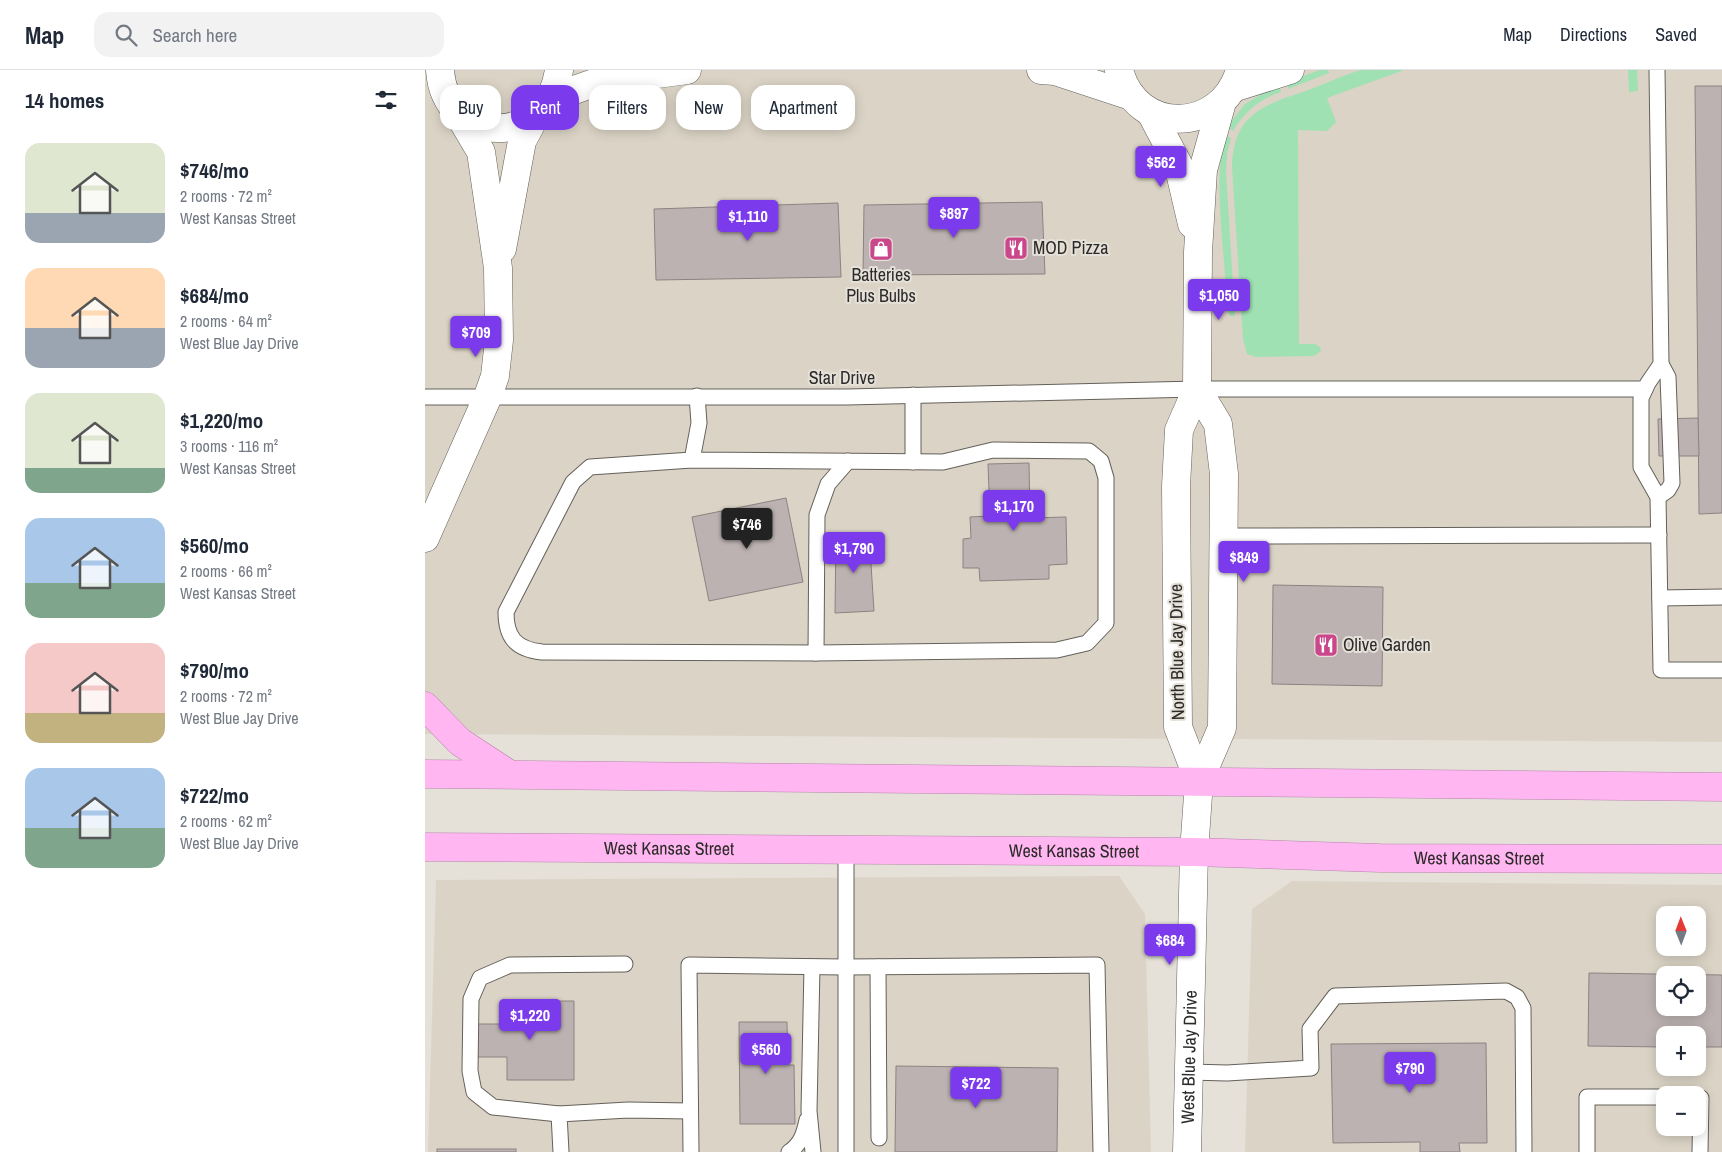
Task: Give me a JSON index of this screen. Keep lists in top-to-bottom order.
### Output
{
  "streets": {
    "highway": ["West Kansas Street"],
    "street": ["North Blue Jay Drive", "West Blue Jay Drive"],
    "lane": ["Star Drive"]
  },
  "crossings": [
    ["Star Drive", "North Blue Jay Drive"],
    ["North Blue Jay Drive", "West Blue Jay Drive"],
    ["West Kansas Street", "West Blue Jay Drive"]
  ],
  "places": {
    "restaurant": ["MOD Pizza", "Olive Garden"],
    "shop": ["Batteries Plus Bulbs"]
  },
  "north": "top",
  "page": {
    "header": "Map",
    "search": "Search here",
    "nav": ["Map", "Directions", "Saved"],
    "heading": "14 homes",
    "chip": [
      "Buy",
      "Rent",
      "Filters",
      "New",
      "Apartment"
    ],
    "list": [
      {
        "name": "$746/mo",
        "note": "2 rooms · 72 m² · West Kansas Street"
      },
      {
        "name": "$684/mo",
        "note": "2 rooms · 64 m² · West Blue Jay Drive"
      },
      {
        "name": "$1,220/mo",
        "note": "3 rooms · 116 m² · West Kansas Street"
      },
      {
        "name": "$560/mo",
        "note": "2 rooms · 66 m² · West Kansas Street"
      },
      {
        "name": "$790/mo",
        "note": "2 rooms · 72 m² · West Blue Jay Drive"
      },
      {
        "name": "$722/mo",
        "note": "2 rooms · 62 m² · West Blue Jay Drive"
      }
    ],
    "price": [
      "$562",
      "$897",
      "$1,110",
      "$1,050",
      "$709",
      "$1,170",
      "$746",
      "$1,790",
      "$849",
      "$684",
      "$1,220",
      "$560",
      "$790",
      "$722"
    ],
    "map_buttons": ["+", "−"]
  }
}
